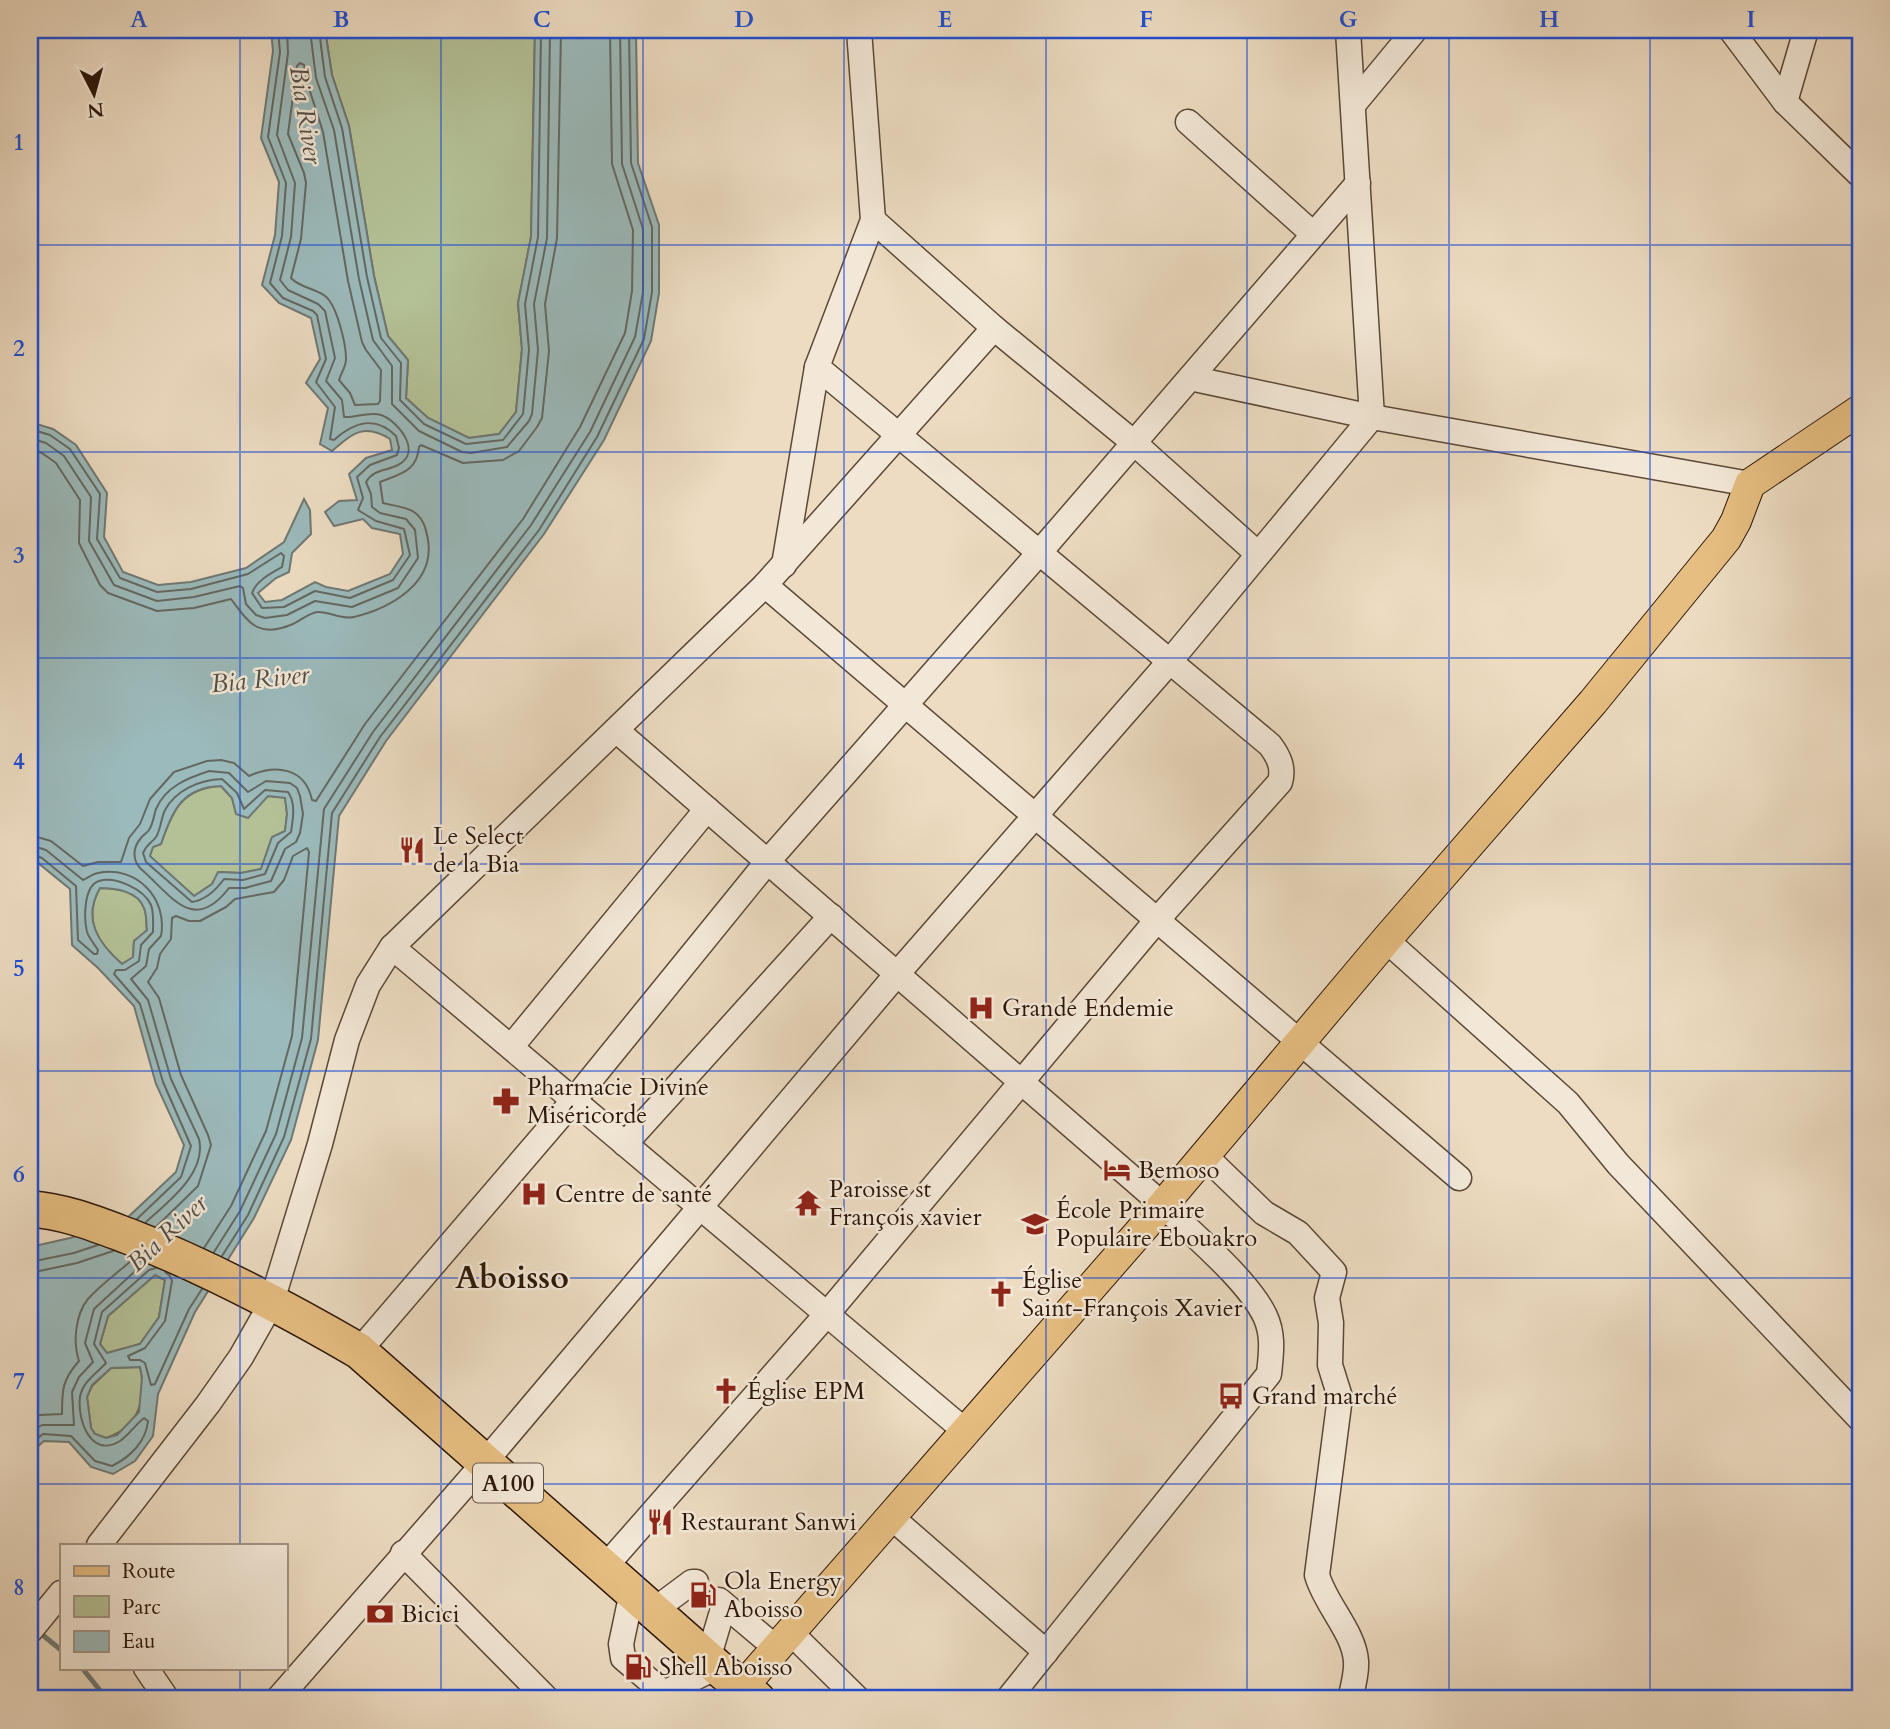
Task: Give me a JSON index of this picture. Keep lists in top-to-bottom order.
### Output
{
  "streets": {
    "highway": ["A100"]
  },
  "districts": ["Aboisso"],
  "water": ["Bia River"],
  "places": {
    "restaurant": ["Le Select de la Bia", "Restaurant Sanwi"],
    "hospital": ["Grande Endemie", "Centre de santé"],
    "pharmacy": ["Pharmacie Divine Miséricorde"],
    "hotel": ["Bemoso"],
    "temple": ["Paroisse st François xavier"],
    "school or university": ["École Primaire Populaire Ebouakro"],
    "church": ["Église Saint-François Xavier", "Église EPM"],
    "bus stop": ["Grand marché"],
    "fuel station": ["Ola Energy Aboisso", "Shell Aboisso"],
    "bank": ["Bicici"]
  },
  "legend": ["Route", "Parc", "Eau"],
  "north": "bottom",
  "grid": {
    "columns": [
      "A",
      "B",
      "C",
      "D",
      "E",
      "F",
      "G",
      "H",
      "I"
    ],
    "rows": [
      "1",
      "2",
      "3",
      "4",
      "5",
      "6",
      "7",
      "8"
    ]
  }
}
